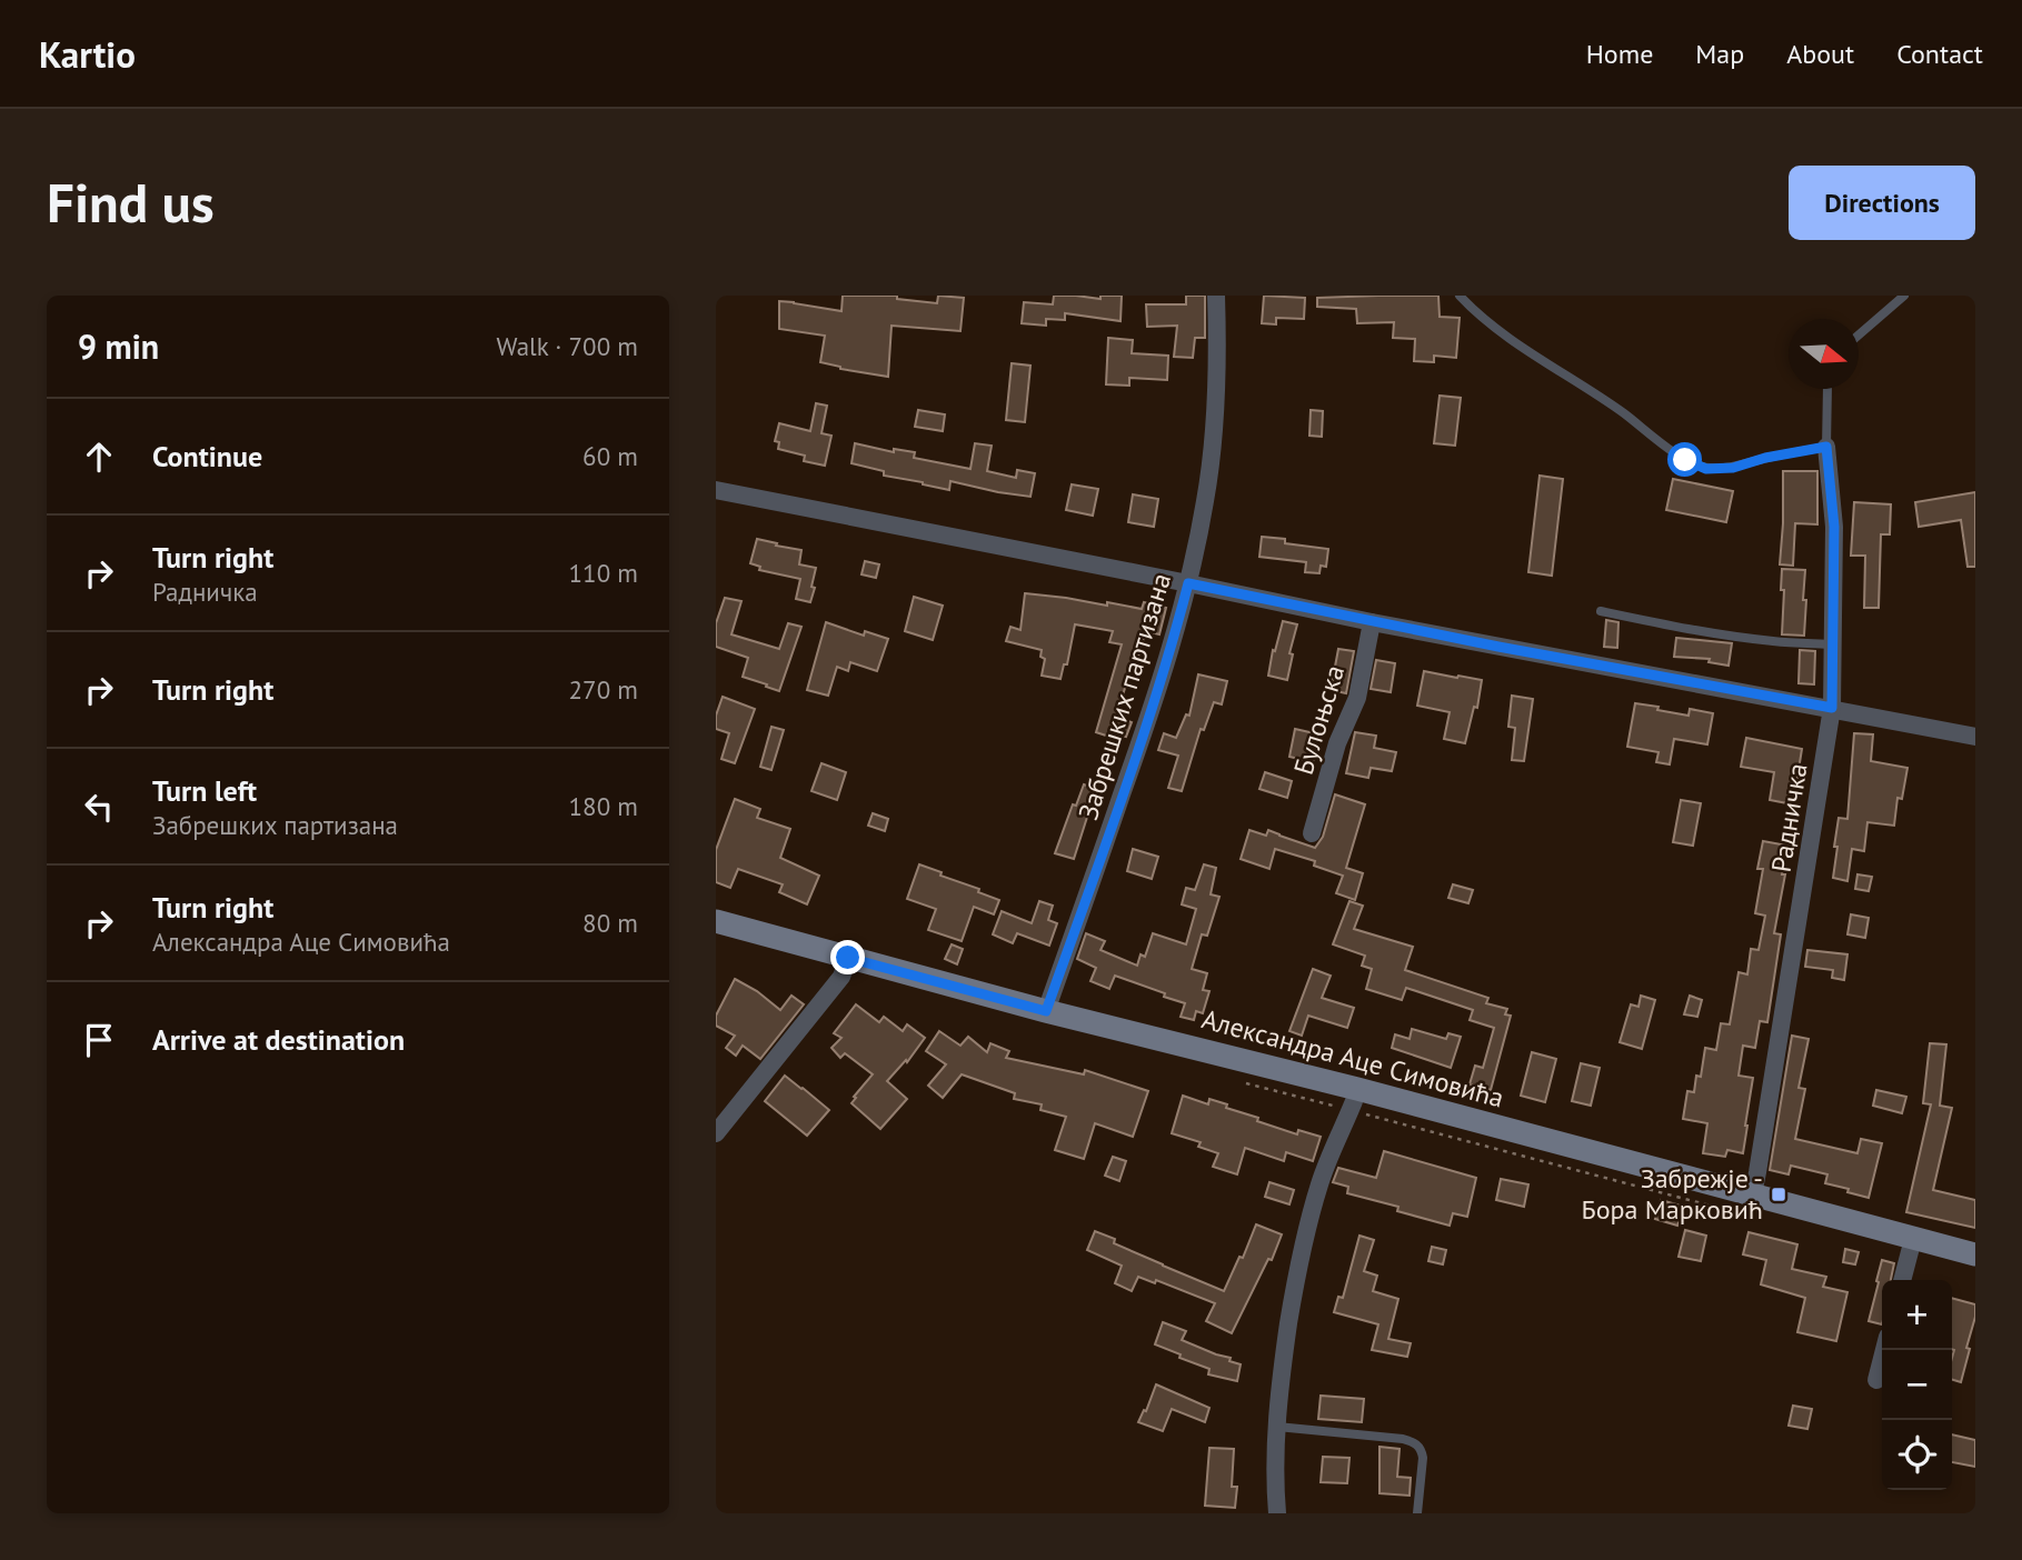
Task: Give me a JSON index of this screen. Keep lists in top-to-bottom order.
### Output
{
  "streets": {
    "street": [
      "Забрешких партизана",
      "Булоњска",
      "Радничка",
      "Александра Аце Симовића"
    ]
  },
  "crossings": [
    ["Забрешких партизана", "Александра Аце Симовића"],
    ["Радничка", "Александра Аце Симовића"]
  ],
  "places": {
    "transit": ["Забрежје - Бора Марковић"]
  },
  "north": "right",
  "page": {
    "header": "Kartio",
    "nav": [
      "Home",
      "Map",
      "About",
      "Contact"
    ],
    "buttons": "Directions",
    "title": "Find us",
    "heading": ["9 min", "Walk · 700 m"],
    "list": [
      ["Continue", "60 m"],
      ["Turn right", "Радничка", "110 m"],
      ["Turn right", "270 m"],
      ["Turn left", "Забрешких партизана", "180 m"],
      ["Turn right", "Александра Аце Симовића", "80 m"],
      "Arrive at destination"
    ],
    "map_buttons": ["+", "−"]
  }
}
